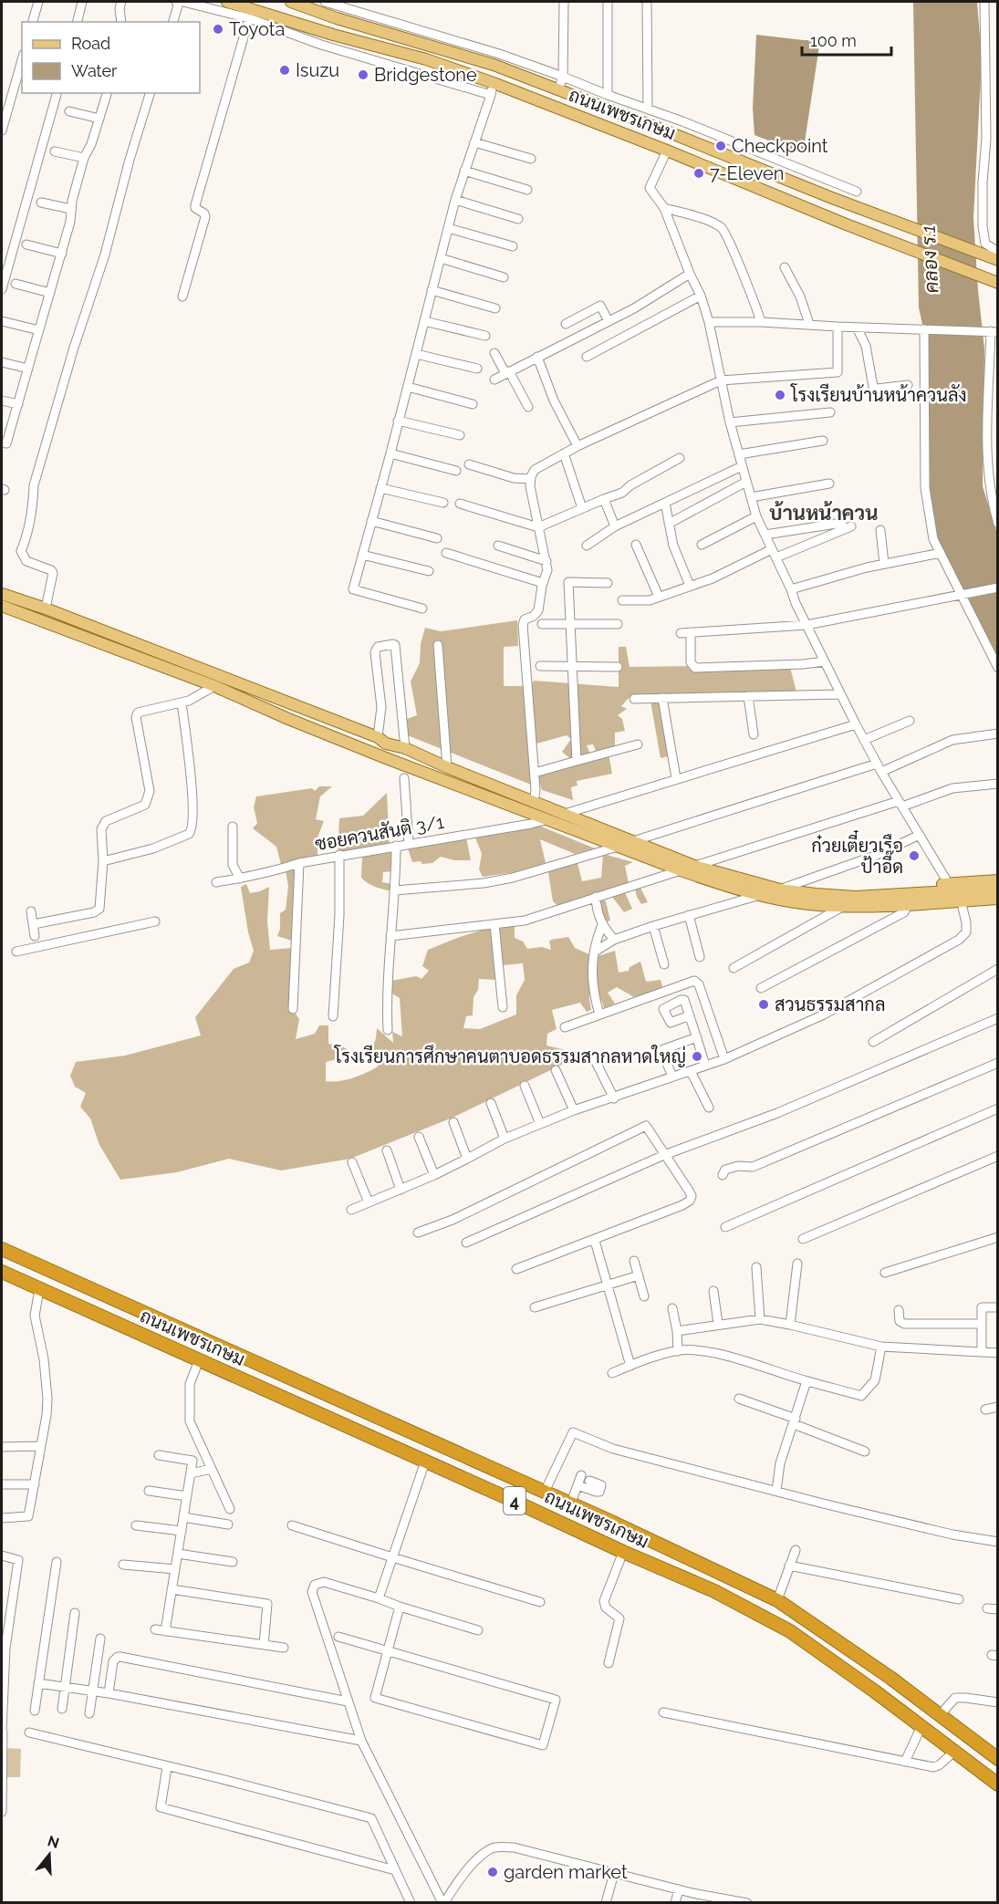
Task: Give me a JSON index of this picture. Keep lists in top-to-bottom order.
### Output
{
  "streets": {
    "highway": ["ถนนเพชรเกษม", "4"],
    "street": ["ซอยควนสันติ 3/1"]
  },
  "districts": ["บ้านหน้าควน"],
  "water": ["คลอง ร.1"],
  "places": [
    "Toyota",
    "Isuzu",
    "Bridgestone",
    "Checkpoint",
    "7-Eleven",
    "โรงเรียนบ้านหน้าควนลัง",
    "ก๋วยเตี๋ยวเรือ ป้าอี๊ด",
    "สวนธรรมสากล",
    "โรงเรียนการศึกษาคนตาบอดธรรมสากลหาดใหญ่",
    "garden market"
  ],
  "legend": ["Road", "Water"],
  "scale_bar": "100 m",
  "north": "top"
}
